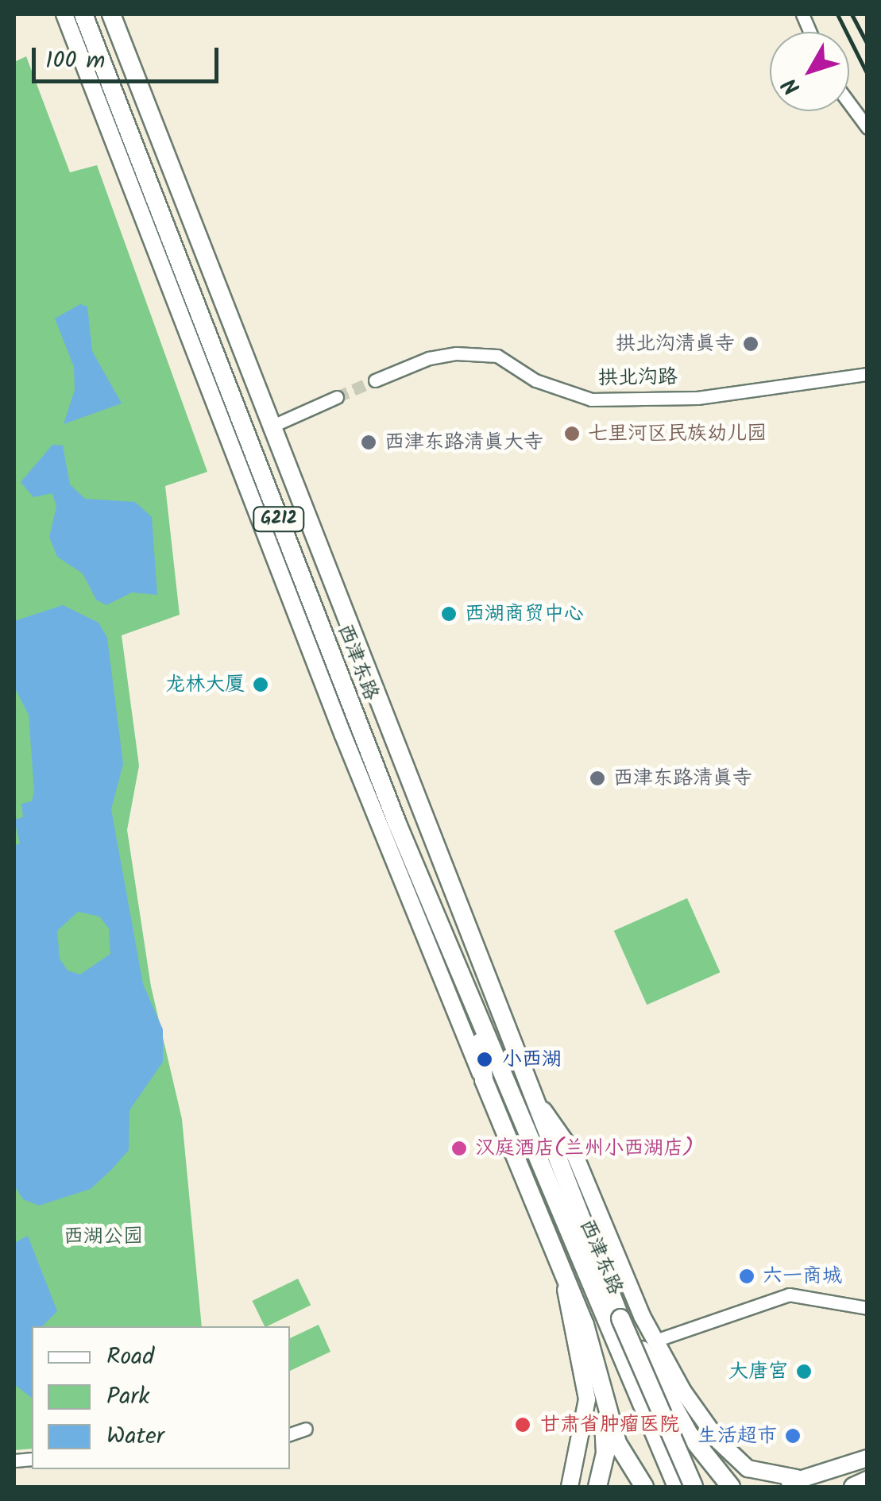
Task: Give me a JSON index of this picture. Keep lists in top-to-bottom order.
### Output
{
  "streets": {
    "main road": ["G212", "西津东路"],
    "street": ["拱北沟路"]
  },
  "parks": ["西湖公园"],
  "places": [
    "拱北沟清真寺",
    "七里河区民族幼儿园",
    "西津东路清真大寺",
    "西湖商贸中心",
    "龙林大厦",
    "西津东路清真寺",
    "小西湖",
    "汉庭酒店(兰州小西湖店)",
    "六一商城",
    "大唐宫",
    "甘肃省肿瘤医院",
    "生活超市"
  ],
  "legend": ["Road", "Park", "Water"],
  "scale_bar": "100 m",
  "north": "bottom left"
}
